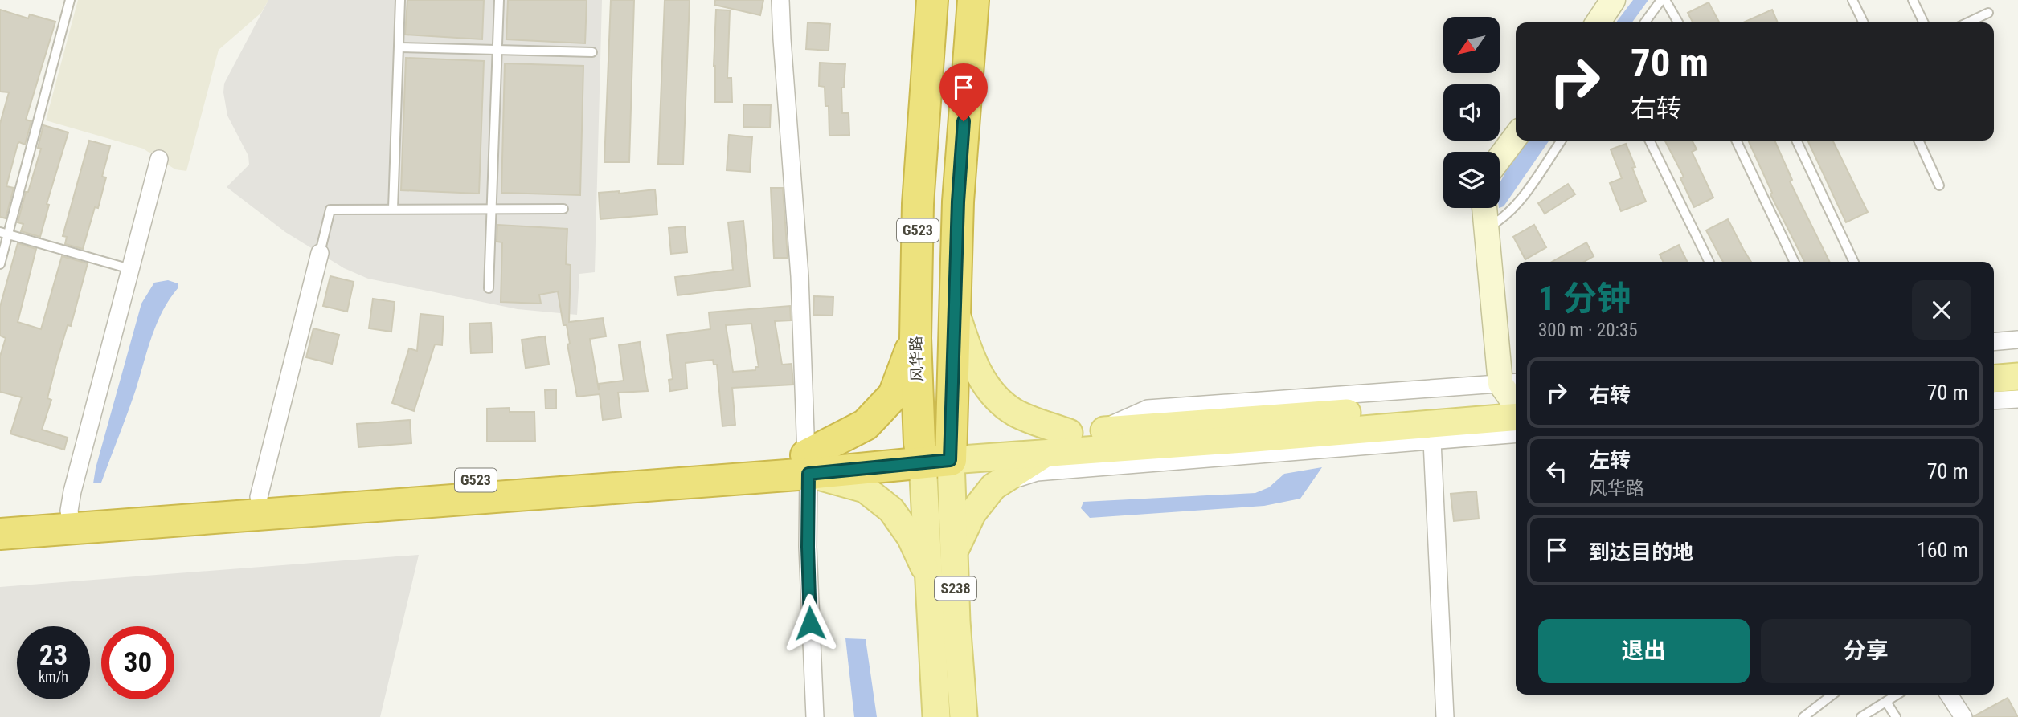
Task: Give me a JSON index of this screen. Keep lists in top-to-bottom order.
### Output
{
  "streets": {
    "highway": ["G523", "风华路"],
    "main road": ["S238"]
  },
  "crossings": [
    ["G523", "风华路"]
  ],
  "north": "bottom left",
  "page": {
    "turn": ["70 m", "右转"],
    "heading": ["1 分钟", "300 m · 20:35"],
    "list": [
      {
        "name": "右转",
        "value": "70 m"
      },
      {
        "name": "左转",
        "note": "风华路",
        "value": "70 m"
      },
      {
        "name": "到达目的地",
        "value": "160 m"
      }
    ],
    "buttons": ["退出", "分享"],
    "speed": "23 km/h",
    "limit": "30"
  }
}
